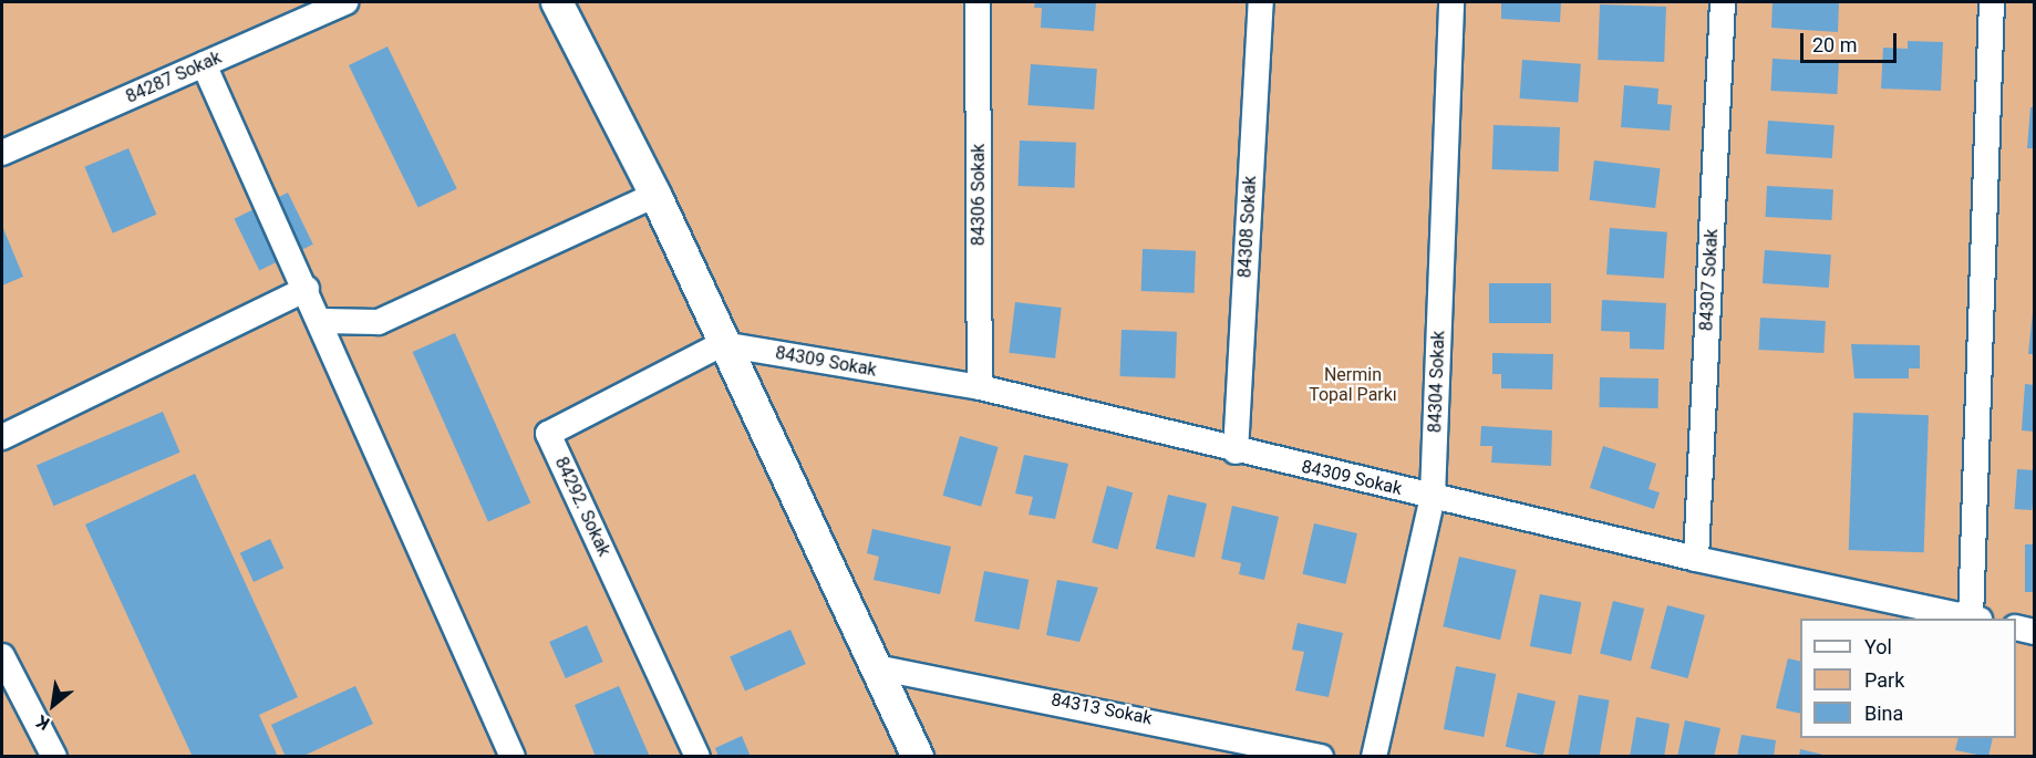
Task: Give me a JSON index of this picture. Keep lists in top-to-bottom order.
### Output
{
  "streets": {
    "street": [
      "84287 Sokak",
      "84306 Sokak",
      "84308 Sokak",
      "84307 Sokak",
      "84309 Sokak",
      "84304 Sokak",
      "84292. Sokak",
      "84313 Sokak"
    ]
  },
  "crossings": [
    ["84306 Sokak", "84309 Sokak"],
    ["84308 Sokak", "84309 Sokak"],
    ["84307 Sokak", "84309 Sokak"],
    ["84309 Sokak", "84304 Sokak"],
    ["84309 Sokak", "84292. Sokak"]
  ],
  "parks": ["Nermin Topal Parkı"],
  "legend": ["Yol", "Park", "Bina"],
  "scale_bar": "20 m",
  "north": "bottom left"
}
